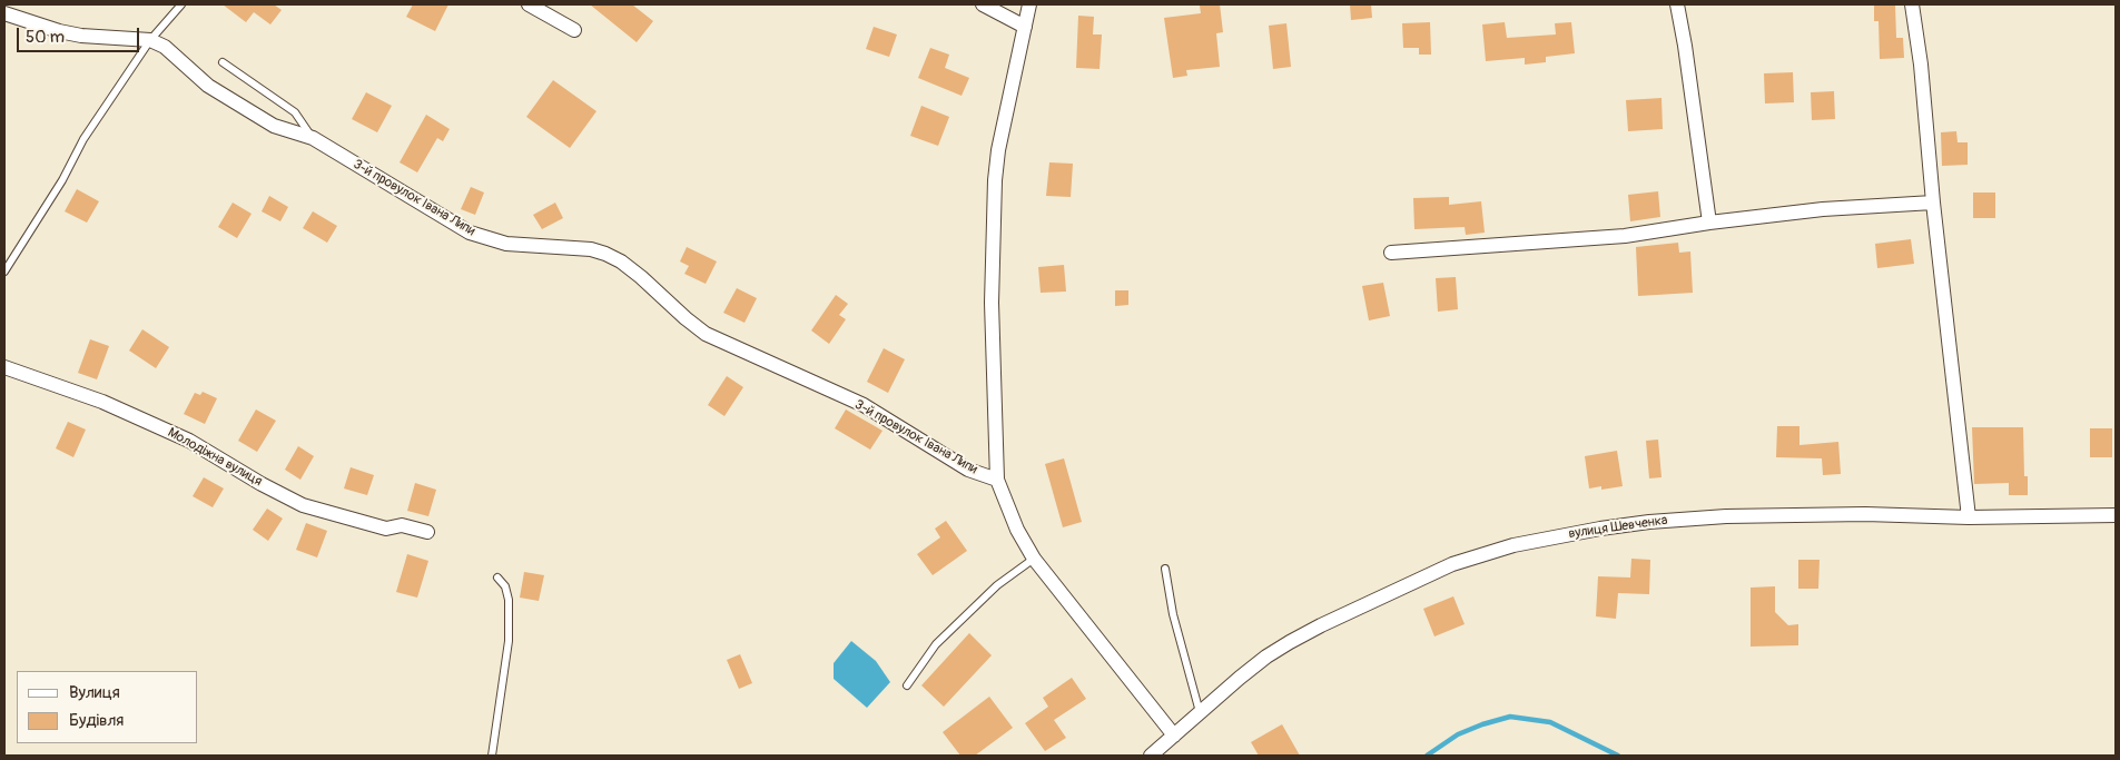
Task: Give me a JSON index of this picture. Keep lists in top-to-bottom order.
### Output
{
  "streets": {
    "street": ["3-й провулок Івана Липи", "Молодіжна вулиця", "вулиця Шевченка"]
  },
  "legend": ["Вулиця", "Будівля"],
  "scale_bar": "50 m"
}
